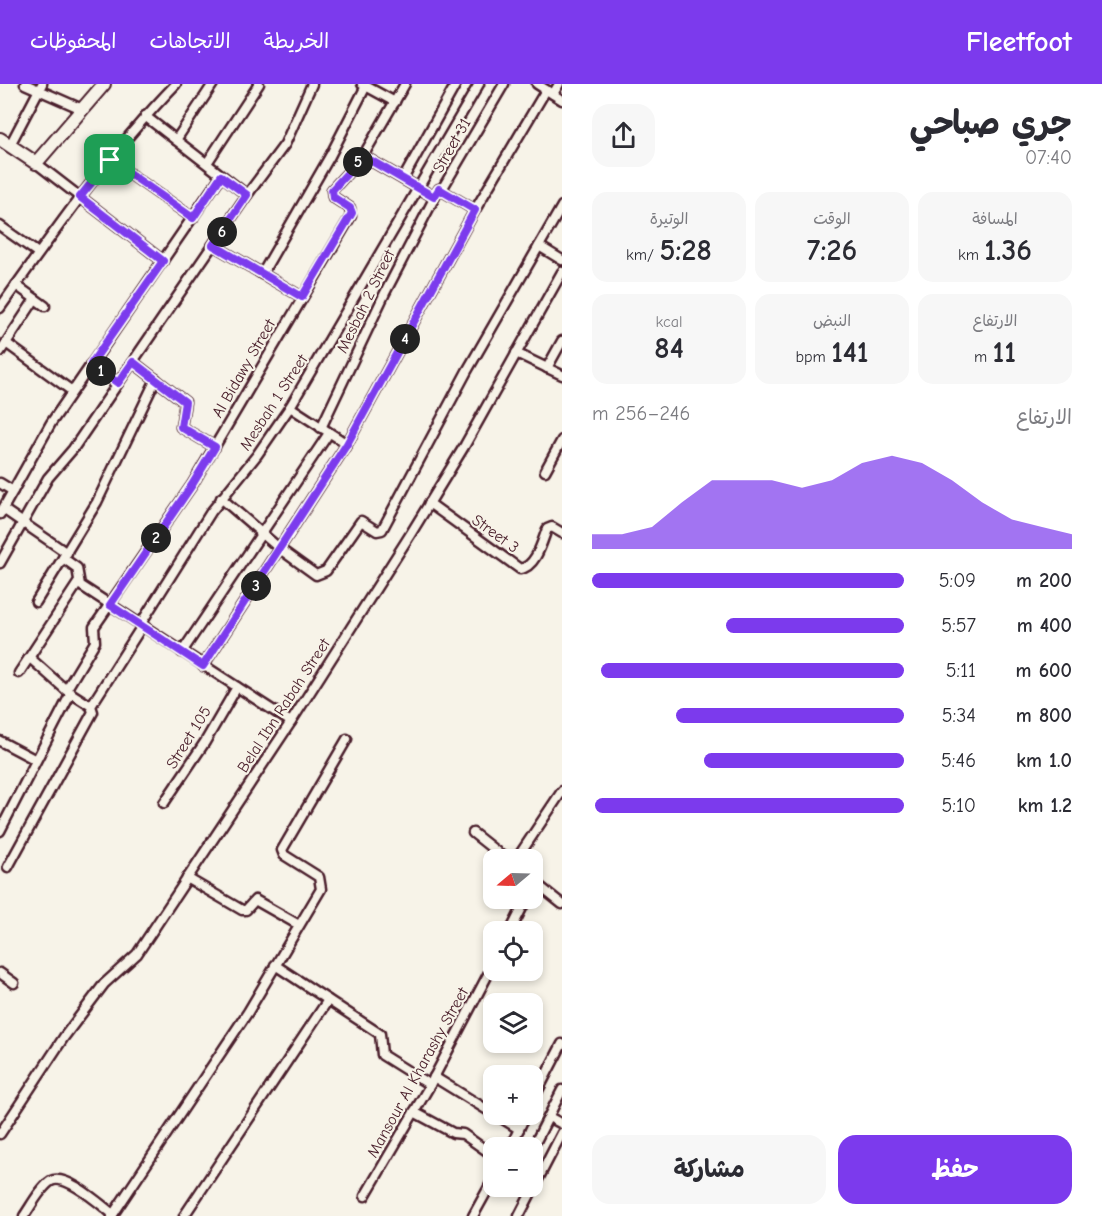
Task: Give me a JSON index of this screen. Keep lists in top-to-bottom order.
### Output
{
  "streets": {
    "street": [
      "Street 31",
      "Mesbah 2 Street",
      "Al Bidawy Street",
      "Mesbah 1 Street",
      "Street 3",
      "Belal Ibn Rabah Street",
      "Street 105",
      "Mansour Al Kharashy Street"
    ]
  },
  "crossings": [
    ["Street 31", "Mesbah 2 Street"],
    ["Street 3", "Belal Ibn Rabah Street"]
  ],
  "north": "left",
  "page": {
    "header": "Fleetfoot",
    "nav": ["الخريطة", "الاتجاهات", "المحفوظات"],
    "heading": ["جري صباحي", "07:40"],
    "pins": [
      "5",
      "6",
      "4",
      "1",
      "2",
      "3"
    ],
    "stats": [
      ["المسافة", "1.36 km"],
      ["الوقت", "7:26"],
      ["الوتيرة", "5:28 /km"],
      ["الارتفاع", "11 m"],
      ["النبض", "141 bpm"],
      ["kcal", "84"]
    ],
    "chart": ["الارتفاع", "246–256 m"],
    "list": [
      {
        "name": "200 m",
        "note": "5:09"
      },
      {
        "name": "400 m",
        "note": "5:57"
      },
      {
        "name": "600 m",
        "note": "5:11"
      },
      {
        "name": "800 m",
        "note": "5:34"
      },
      {
        "name": "1.0 km",
        "note": "5:46"
      },
      {
        "name": "1.2 km",
        "note": "5:10"
      }
    ],
    "map_buttons": ["+", "−"],
    "buttons": ["حفظ", "مشاركة"]
  }
}
